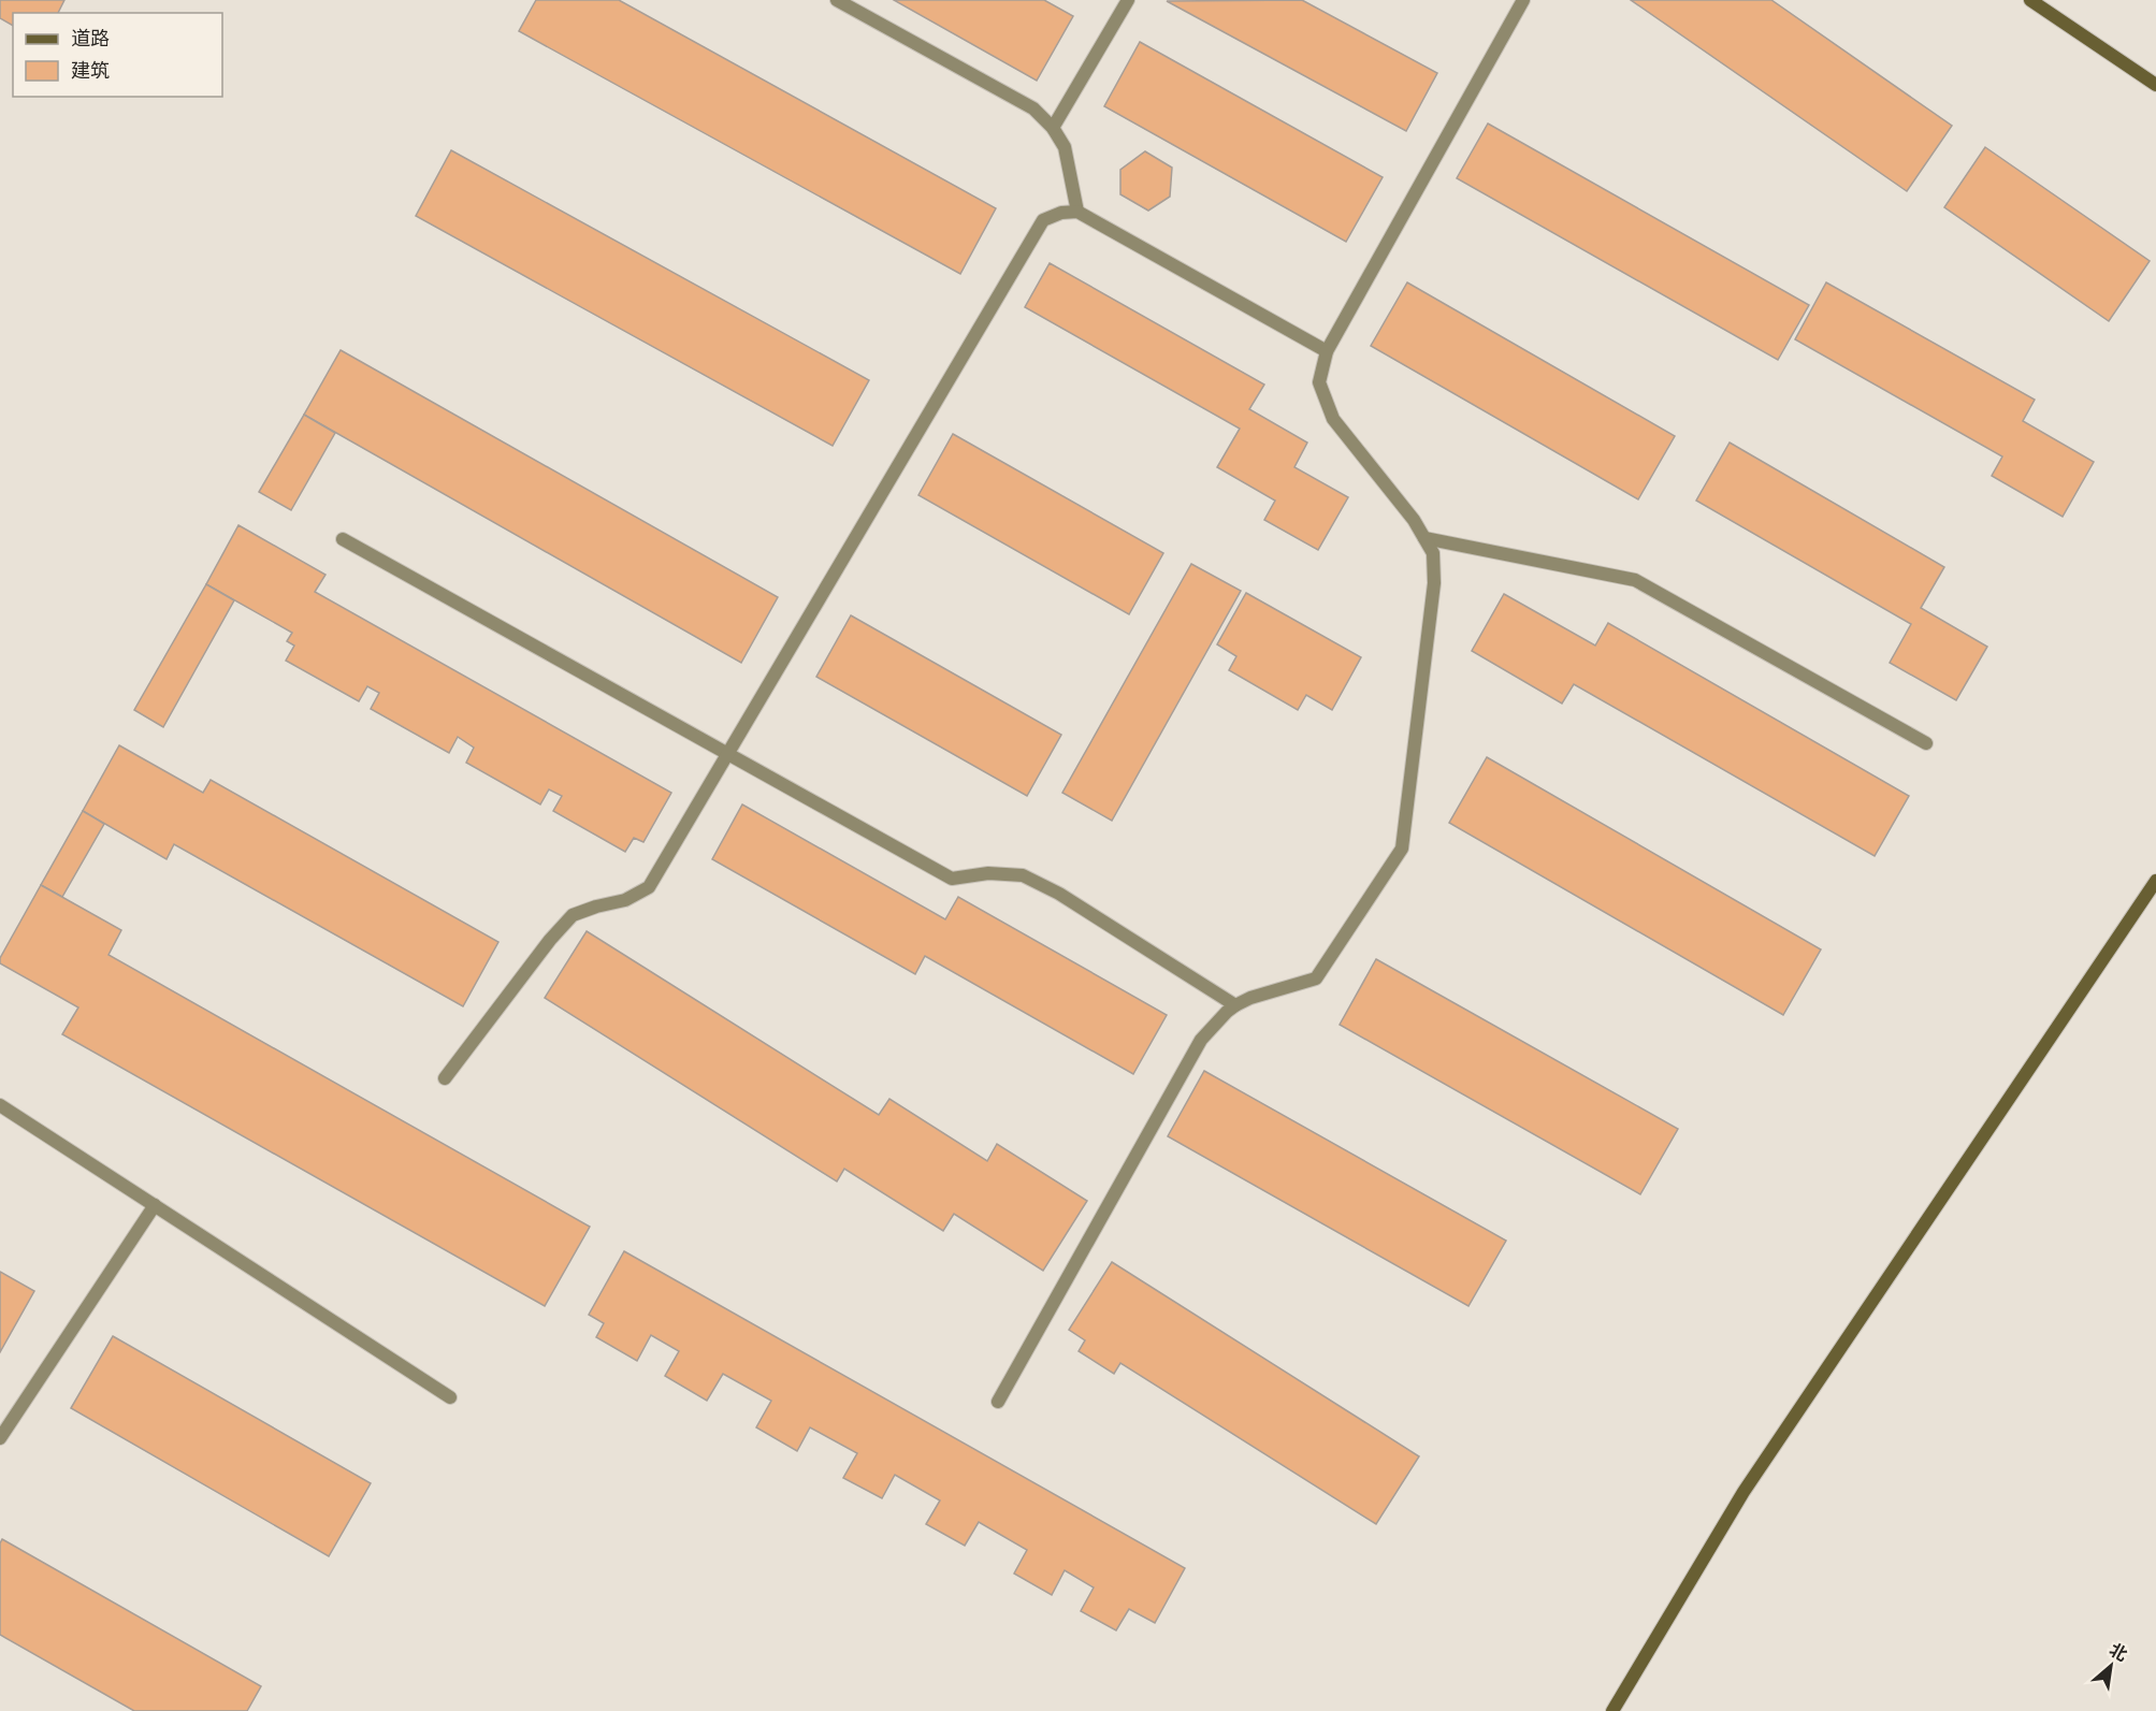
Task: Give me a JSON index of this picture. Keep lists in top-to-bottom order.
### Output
{
  "legend": ["道路", "建筑"],
  "north": "top right"
}
